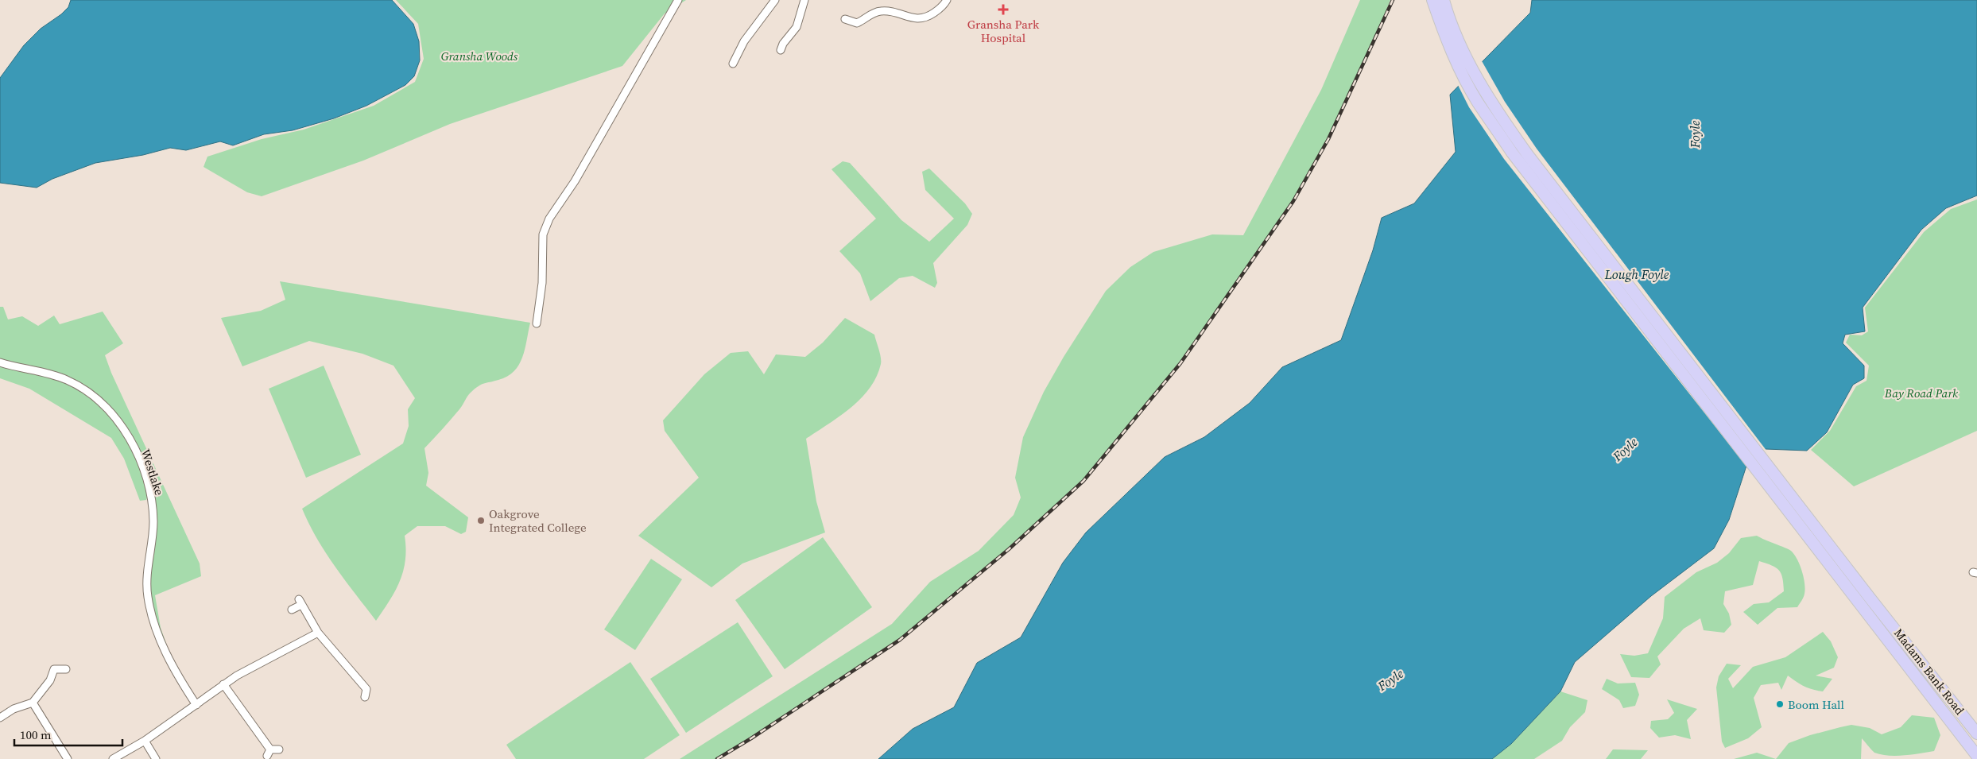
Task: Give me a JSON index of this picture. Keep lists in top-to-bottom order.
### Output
{
  "streets": {
    "highway": ["Madams Bank Road"],
    "street": ["Westlake"]
  },
  "water": ["Foyle", "Lough Foyle"],
  "parks": ["Gransha Woods", "Bay Road Park"],
  "places": {
    "health": ["Gransha Park Hospital"],
    "other": ["Oakgrove Integrated College", "Boom Hall"]
  },
  "scale_bar": "100 m"
}
